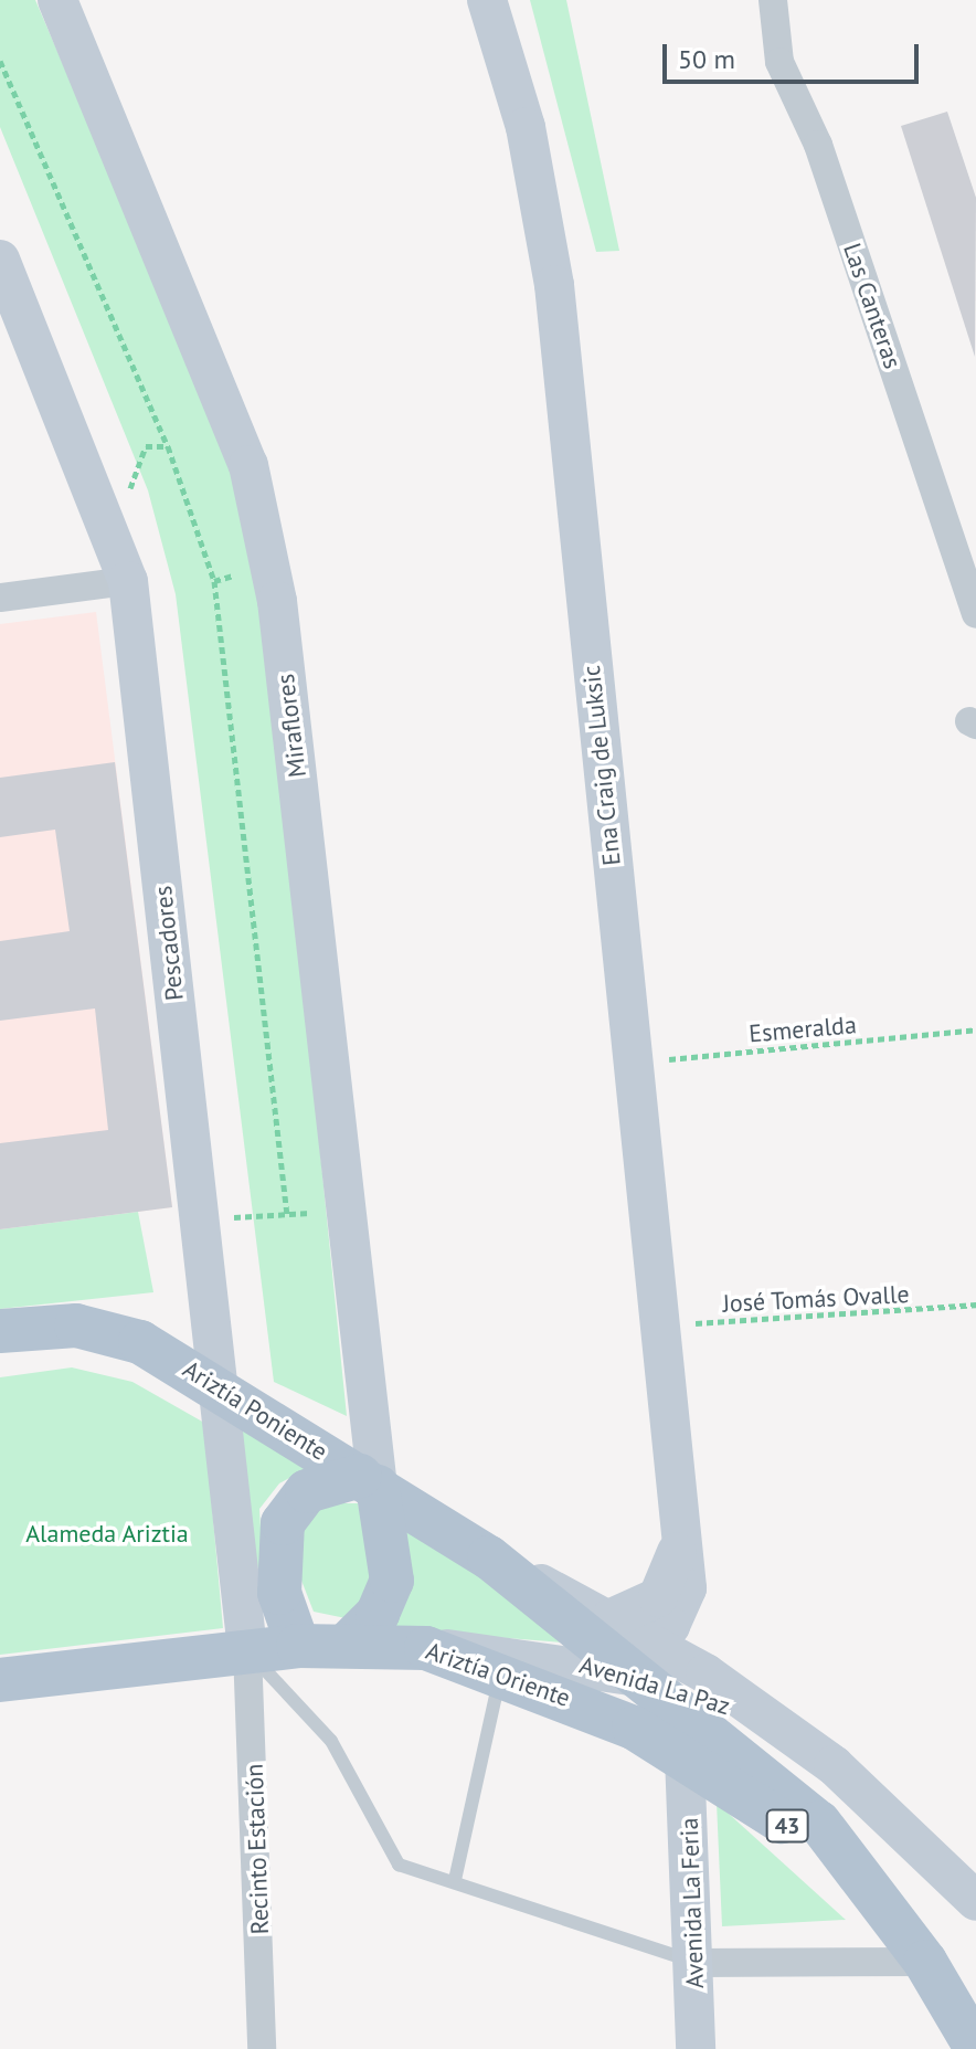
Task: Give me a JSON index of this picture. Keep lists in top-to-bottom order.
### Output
{
  "streets": {
    "main road": ["Ariztía Poniente", "Ariztía Oriente", "43"],
    "street": [
      "Las Canteras",
      "Miraflores",
      "Ena Craig de Luksic",
      "Pescadores",
      "Avenida La Paz",
      "Recinto Estación",
      "Avenida La Feria"
    ],
    "path": ["Esmeralda", "José Tomás Ovalle"]
  },
  "crossings": [
    ["Miraflores", "Ariztía Poniente"],
    ["Miraflores", "Ariztía Oriente"],
    ["Ena Craig de Luksic", "Esmeralda"],
    ["Ena Craig de Luksic", "José Tomás Ovalle"],
    ["Ena Craig de Luksic", "Avenida La Paz"],
    ["Pescadores", "Ariztía Poniente"],
    ["Pescadores", "Ariztía Oriente"],
    ["Pescadores", "Recinto Estación"],
    ["Ariztía Poniente", "Ariztía Oriente"],
    ["Ariztía Poniente", "Avenida La Paz"],
    ["Ariztía Poniente", "43"],
    ["Ariztía Oriente", "Avenida La Paz"],
    ["Ariztía Oriente", "43"],
    ["Ariztía Oriente", "Recinto Estación"],
    ["Ariztía Oriente", "Avenida La Feria"]
  ],
  "parks": ["Alameda Ariztia"],
  "scale_bar": "50 m"
}
